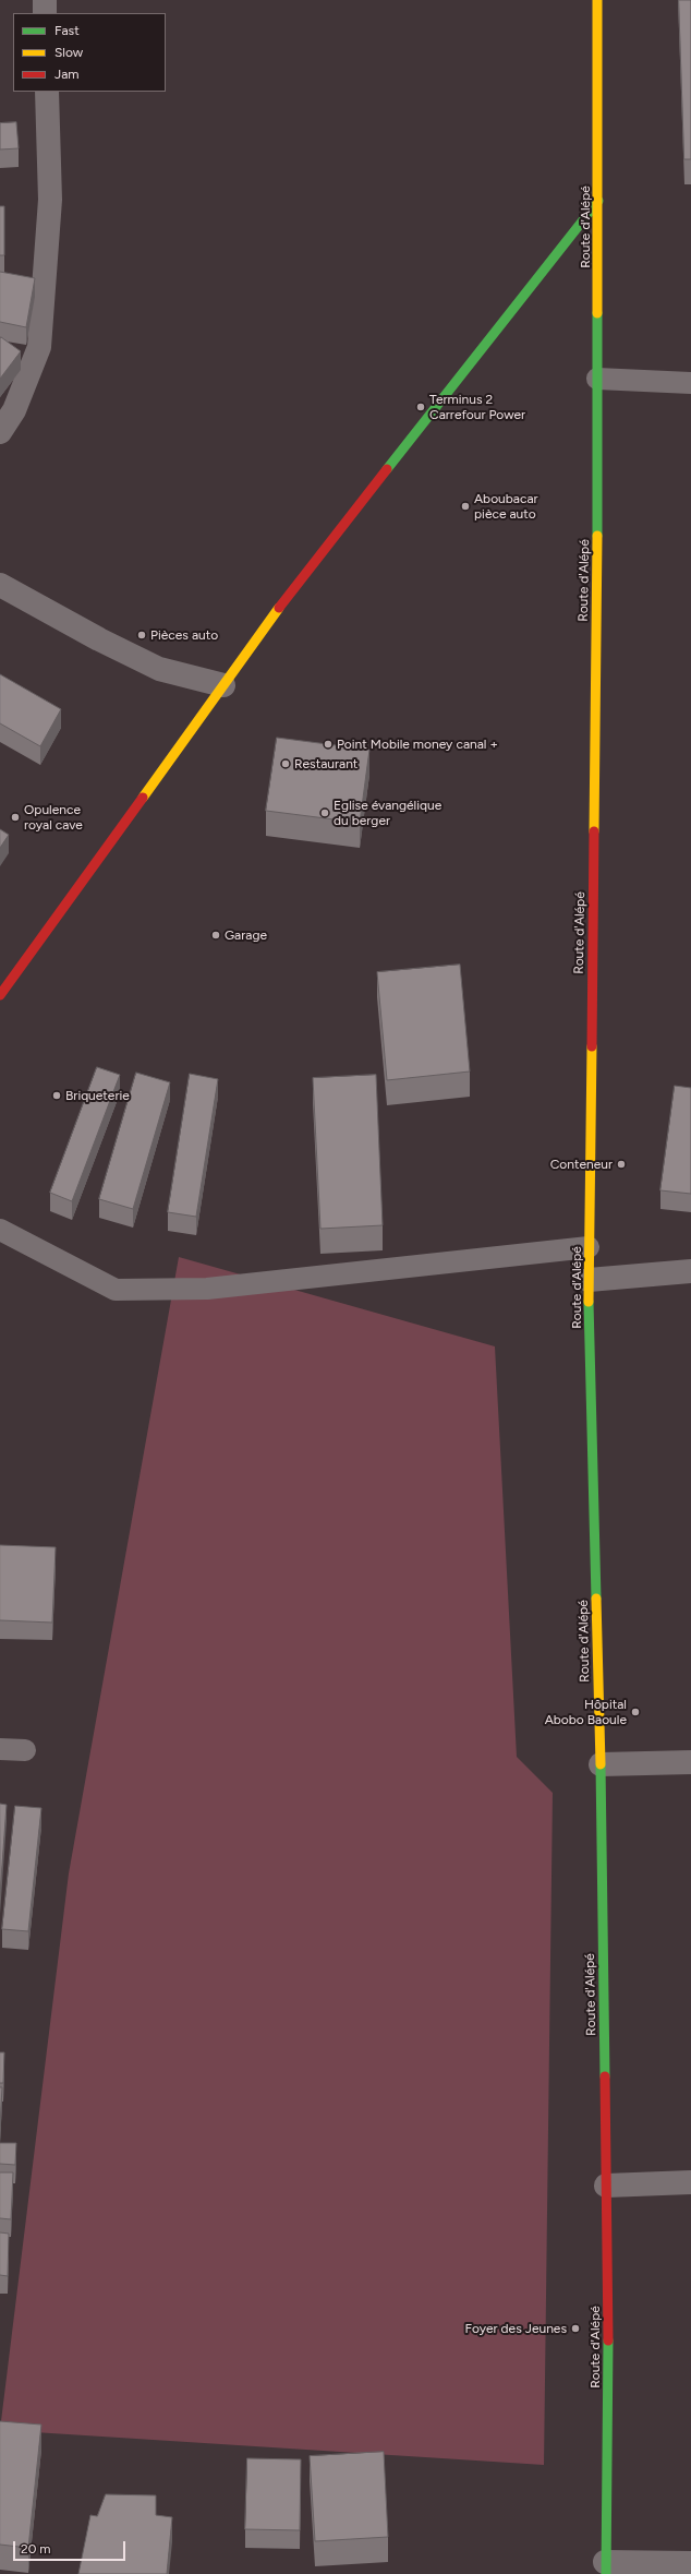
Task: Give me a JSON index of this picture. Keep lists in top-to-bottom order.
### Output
{
  "streets": {
    "main road": ["Route d'Alépé"]
  },
  "places": [
    "Terminus 2 Carrefour Power",
    "Aboubacar pièce auto",
    "Pièces auto",
    "Point Mobile money canal +",
    "Restaurant",
    "Eglise évangélique du berger",
    "Opulence royal cave",
    "Garage",
    "Briqueterie",
    "Conteneur",
    "Hôpital Abobo Baoule",
    "Foyer des Jeunes"
  ],
  "legend": ["Fast", "Slow", "Jam"],
  "scale_bar": "20 m"
}
